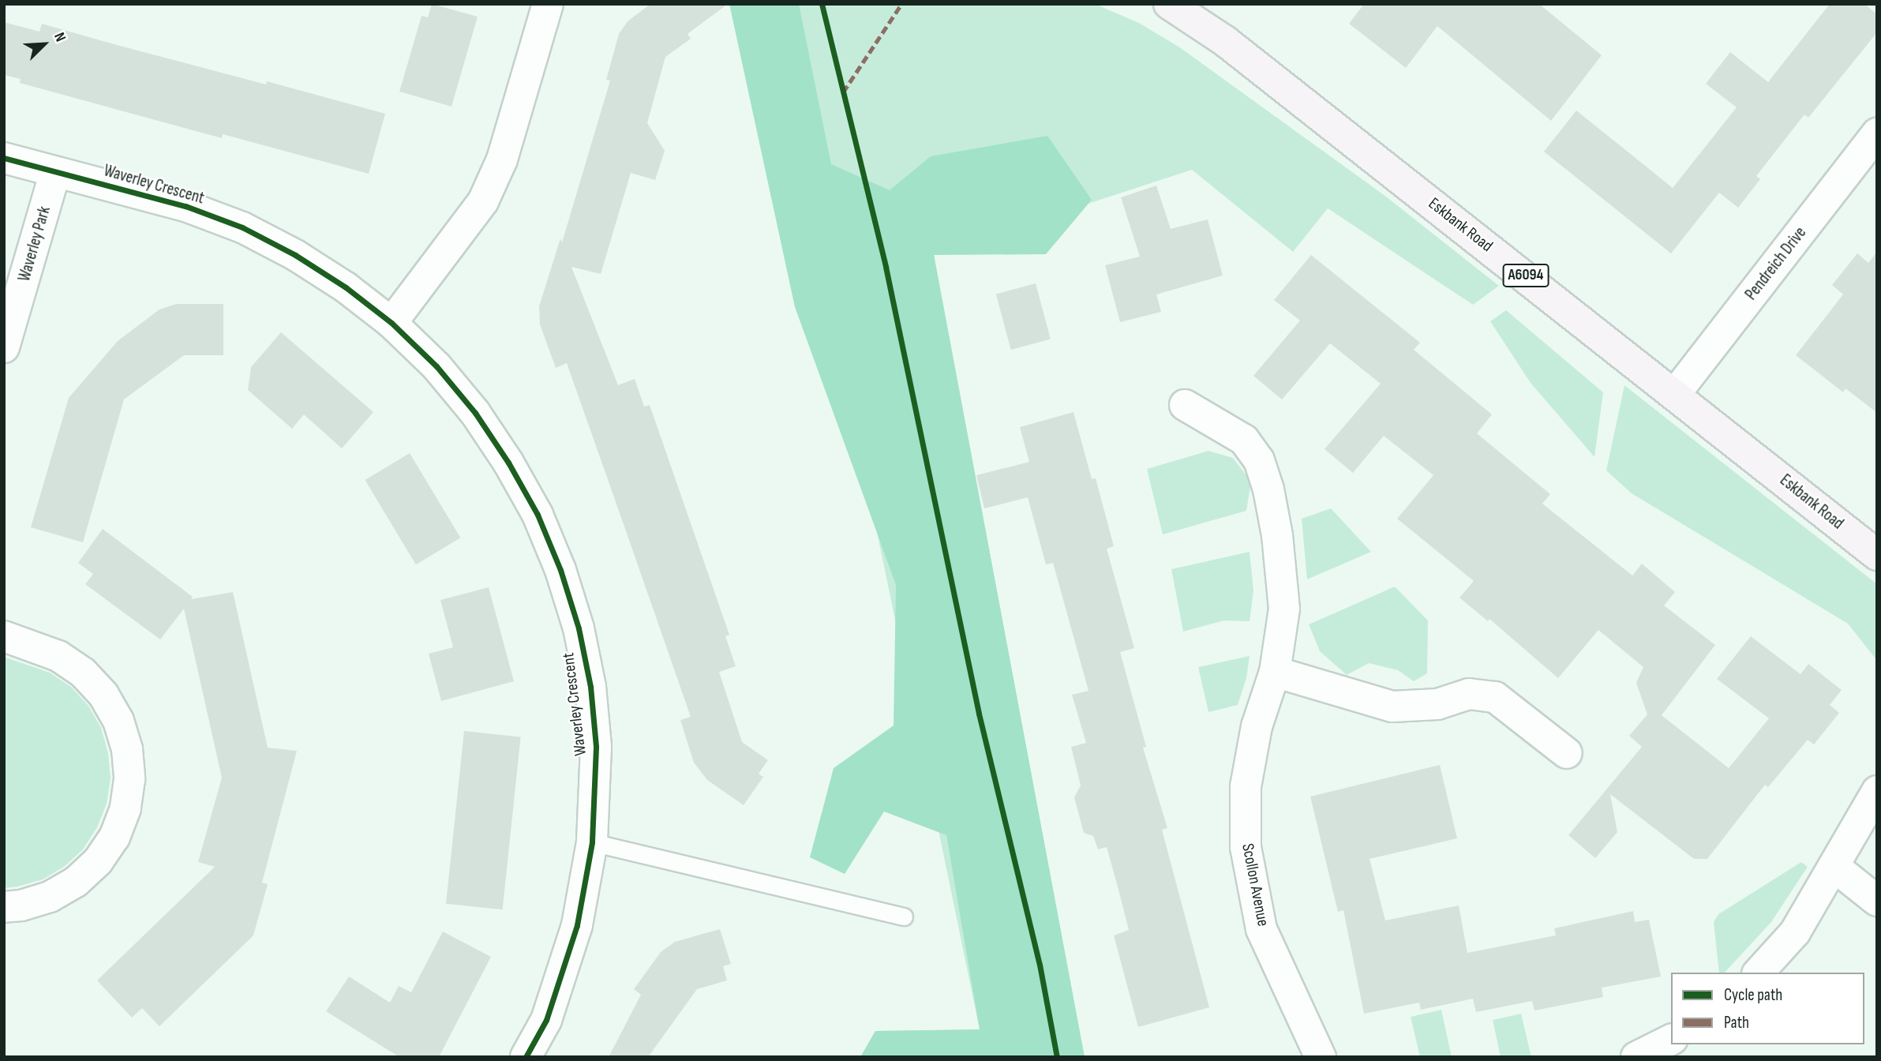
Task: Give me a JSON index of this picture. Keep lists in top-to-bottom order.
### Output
{
  "streets": {
    "main road": ["Eskbank Road", "A6094"],
    "street": [
      "Waverley Crescent",
      "Waverley Park",
      "Pendreich Drive",
      "Scollon Avenue"
    ]
  },
  "crossings": [
    ["Waverley Crescent", "Waverley Park"],
    ["Eskbank Road", "Pendreich Drive"]
  ],
  "legend": ["Cycle path", "Path"],
  "north": "top right"
}
